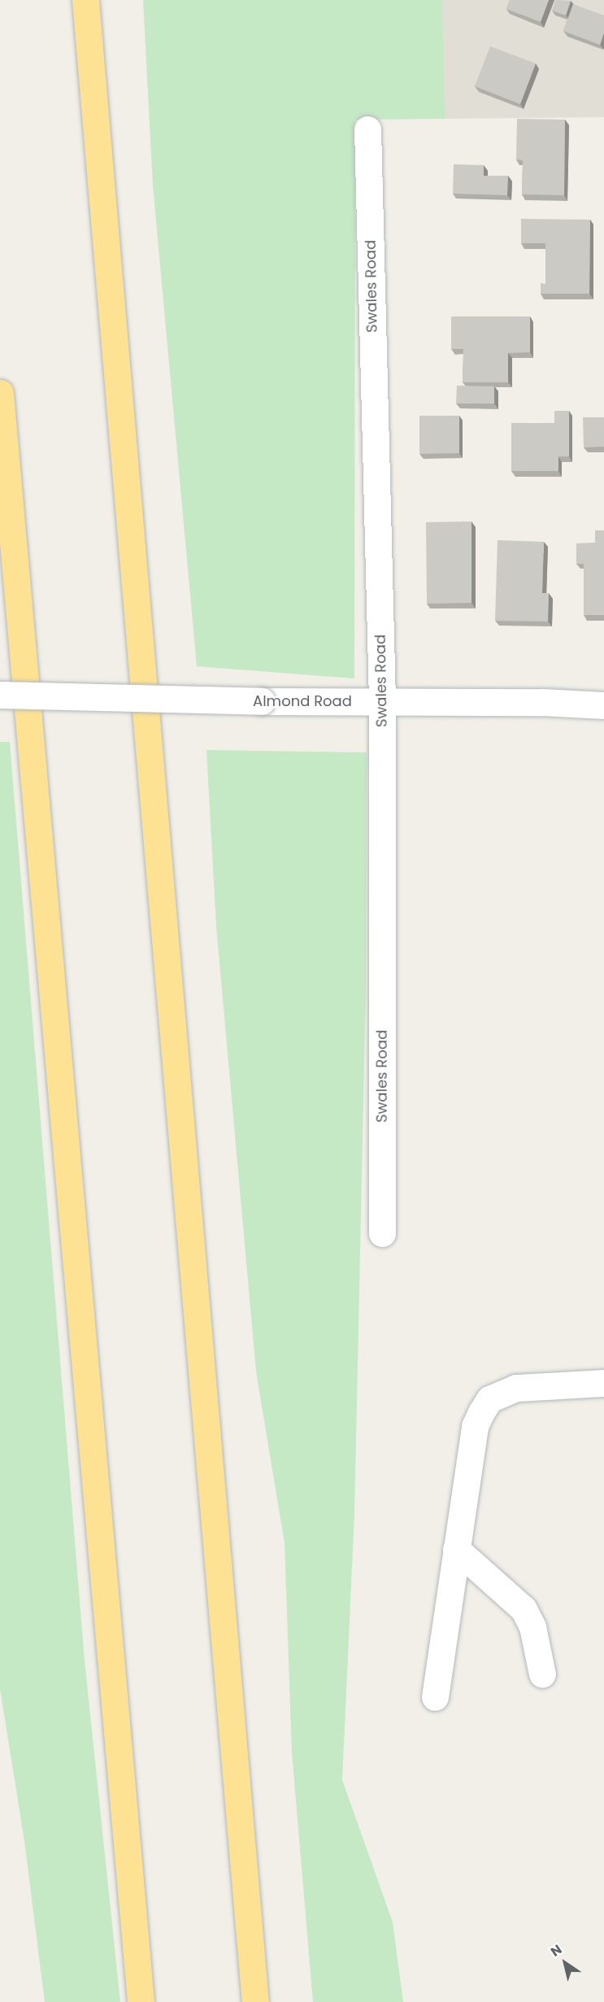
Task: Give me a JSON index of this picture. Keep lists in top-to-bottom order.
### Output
{
  "streets": {
    "street": ["Swales Road", "Almond Road"]
  },
  "crossings": [
    ["Swales Road", "Almond Road"]
  ],
  "north": "top left"
}
